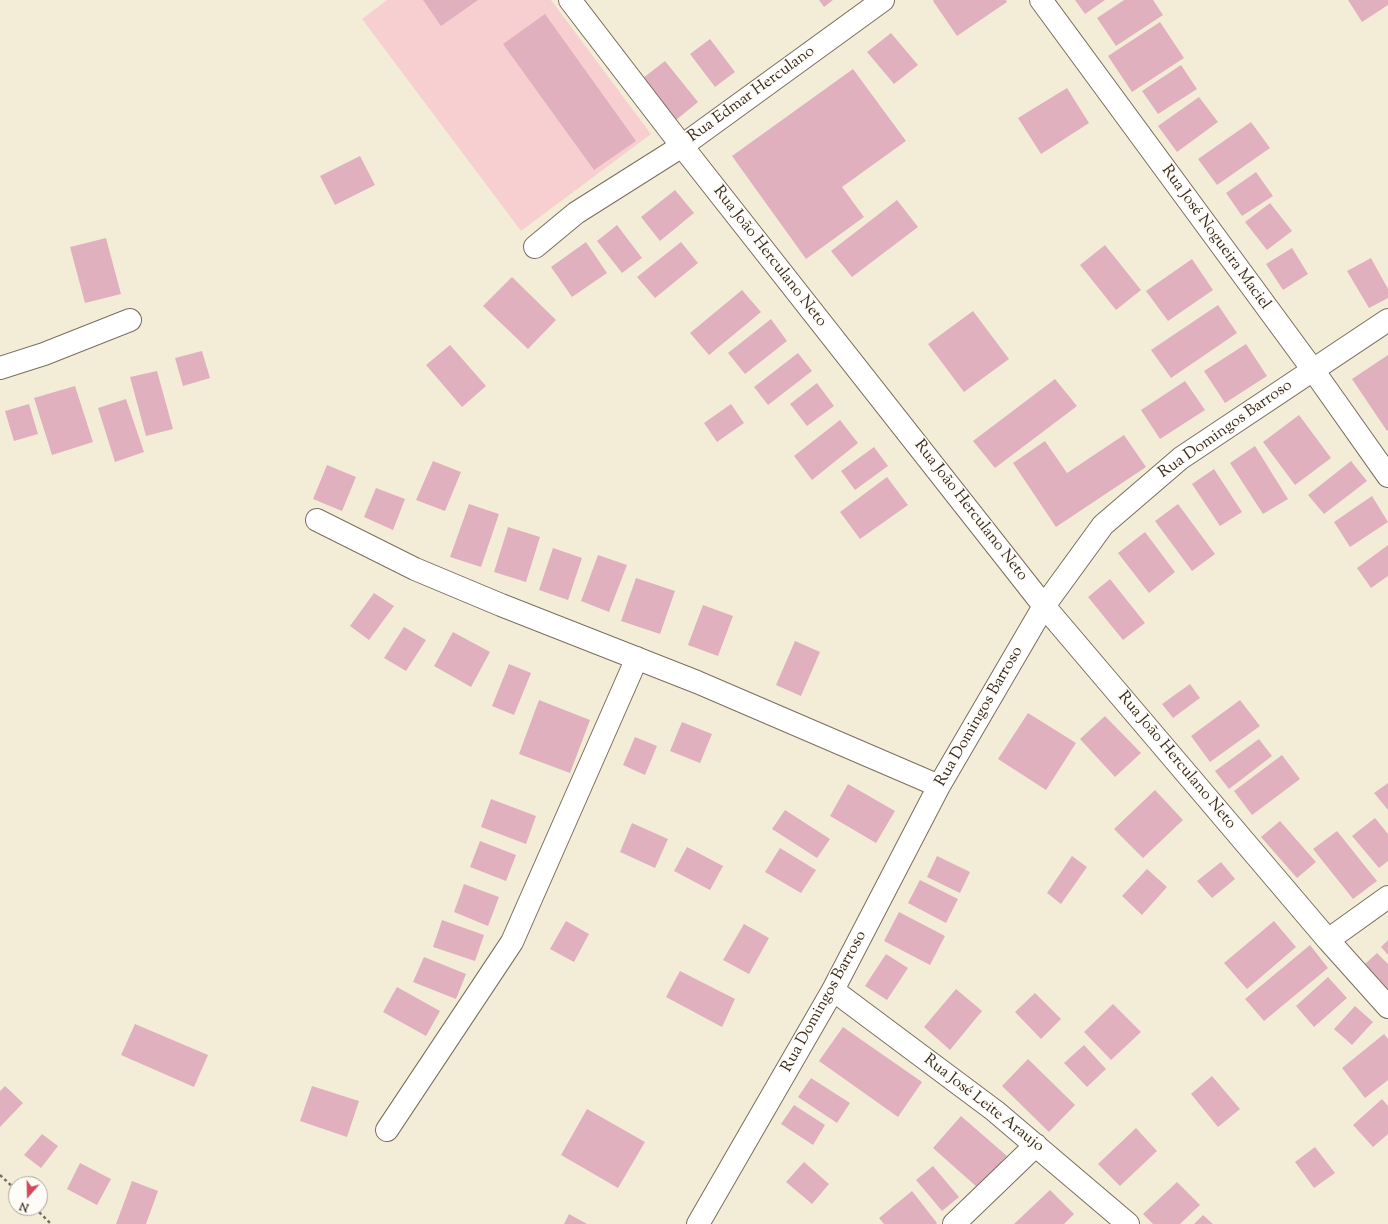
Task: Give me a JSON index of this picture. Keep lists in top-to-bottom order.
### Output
{
  "streets": {
    "street": [
      "Rua Edmar Herculano",
      "Rua José Nogueira Maciel",
      "Rua João Herculano Neto",
      "Rua Domingos Barroso",
      "Rua José Leite Araujo"
    ]
  },
  "crossings": [
    ["Rua Edmar Herculano", "Rua João Herculano Neto"],
    ["Rua José Nogueira Maciel", "Rua Domingos Barroso"],
    ["Rua João Herculano Neto", "Rua Domingos Barroso"],
    ["Rua Domingos Barroso", "Rua José Leite Araujo"]
  ],
  "north": "bottom"
}
